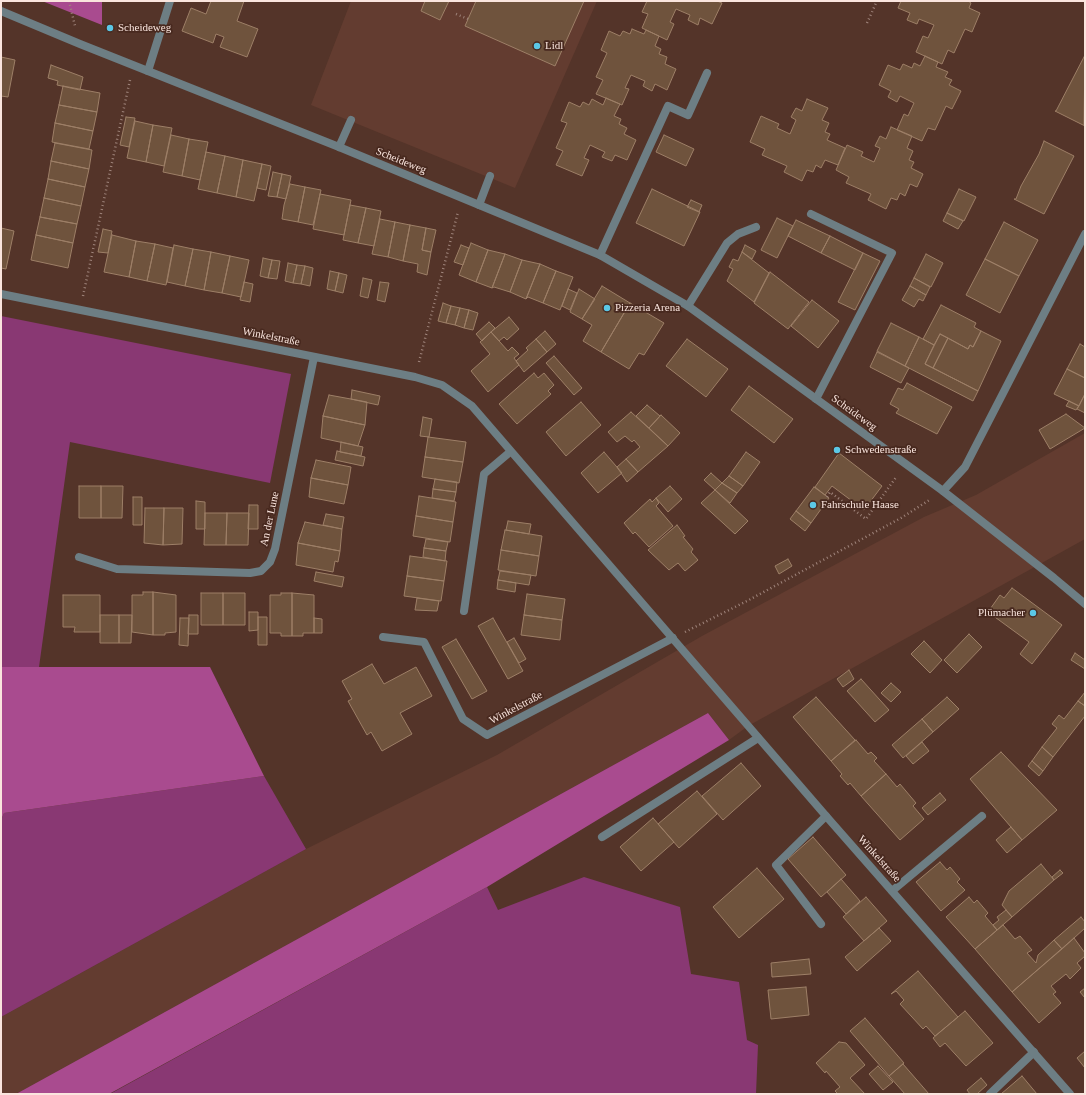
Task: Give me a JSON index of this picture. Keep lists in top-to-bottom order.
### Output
{
  "streets": {
    "street": ["Scheideweg", "Winkelstraße", "An der Lune"]
  },
  "crossings": [
    ["Winkelstraße", "An der Lune"]
  ],
  "places": [
    "Scheideweg",
    "Lidl",
    "Pizzeria Arena",
    "Schwedenstraße",
    "Fahrschule Haase",
    "Plümacher"
  ]
}
